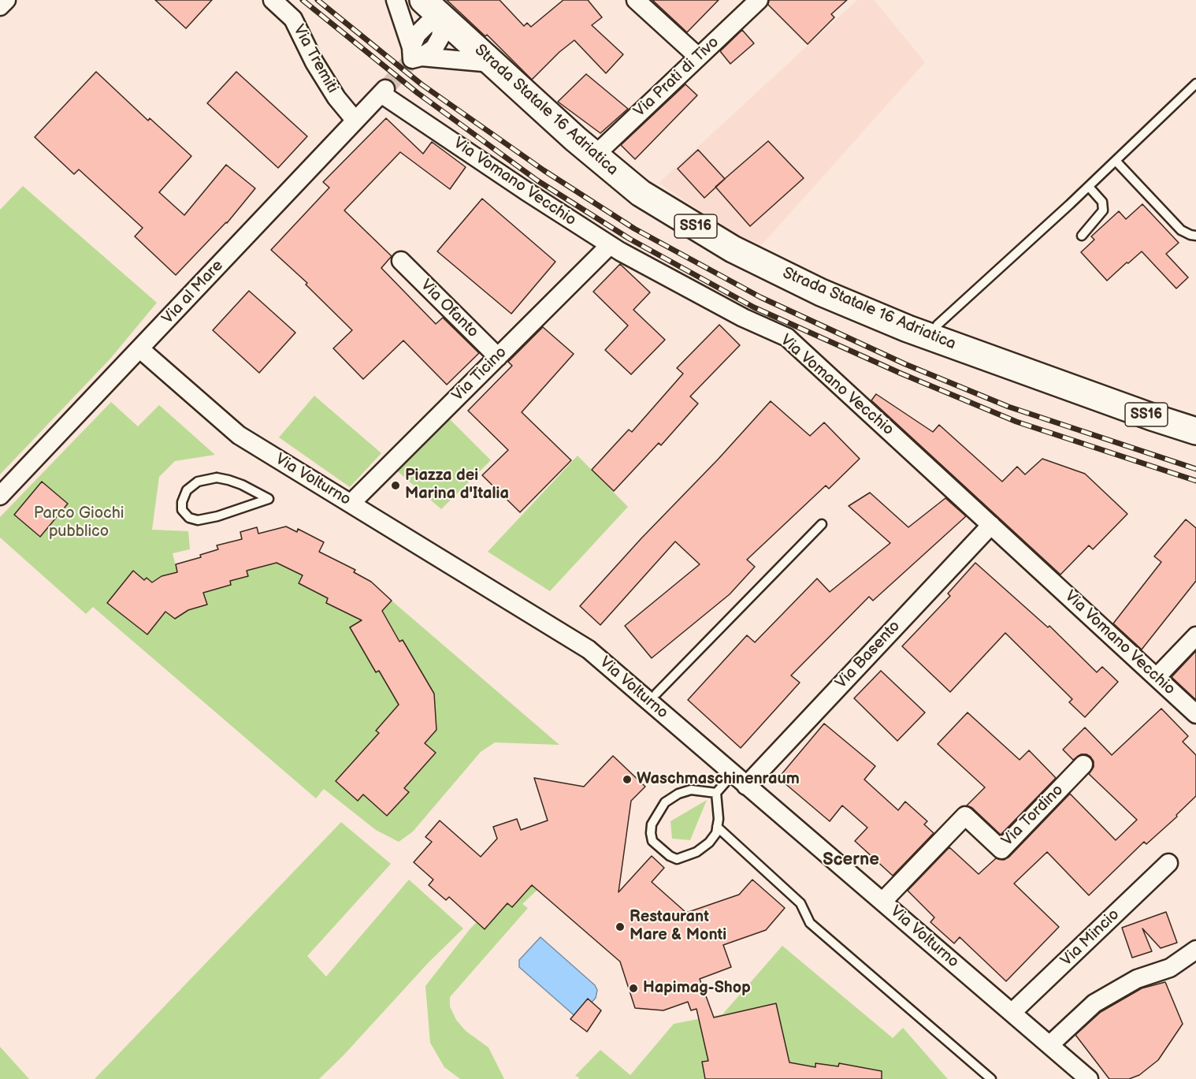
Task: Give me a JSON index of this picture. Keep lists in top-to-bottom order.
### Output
{
  "streets": {
    "main road": ["Strada Statale 16 Adriatica", "SS16"],
    "street": [
      "Via Tremiti",
      "Via Prati di Tivo",
      "Via Vomano Vecchio",
      "Via al Mare",
      "Via Ofanto",
      "Via Ticino",
      "Via Volturno",
      "Via Basento",
      "Via Tordino",
      "Via Mincio"
    ]
  },
  "crossings": [
    ["Via Tremiti", "Via al Mare"],
    ["Via Prati di Tivo", "Strada Statale 16 Adriatica"],
    ["Via Vomano Vecchio", "Via al Mare"],
    ["Via Vomano Vecchio", "Via Ticino"],
    ["Via Vomano Vecchio", "Via Basento"],
    ["Via al Mare", "Via Volturno"],
    ["Via Ofanto", "Via Ticino"],
    ["Via Ticino", "Via Volturno"],
    ["Via Volturno", "Via Basento"],
    ["Via Volturno", "Via Tordino"],
    ["Via Volturno", "Via Mincio"]
  ],
  "districts": ["Scerne"],
  "parks": ["Parco Giochi pubblico"],
  "places": [
    "Piazza dei Marina d'Italia",
    "Waschmaschinenraum",
    "Restaurant Mare & Monti",
    "Hapimag-Shop"
  ]
}
